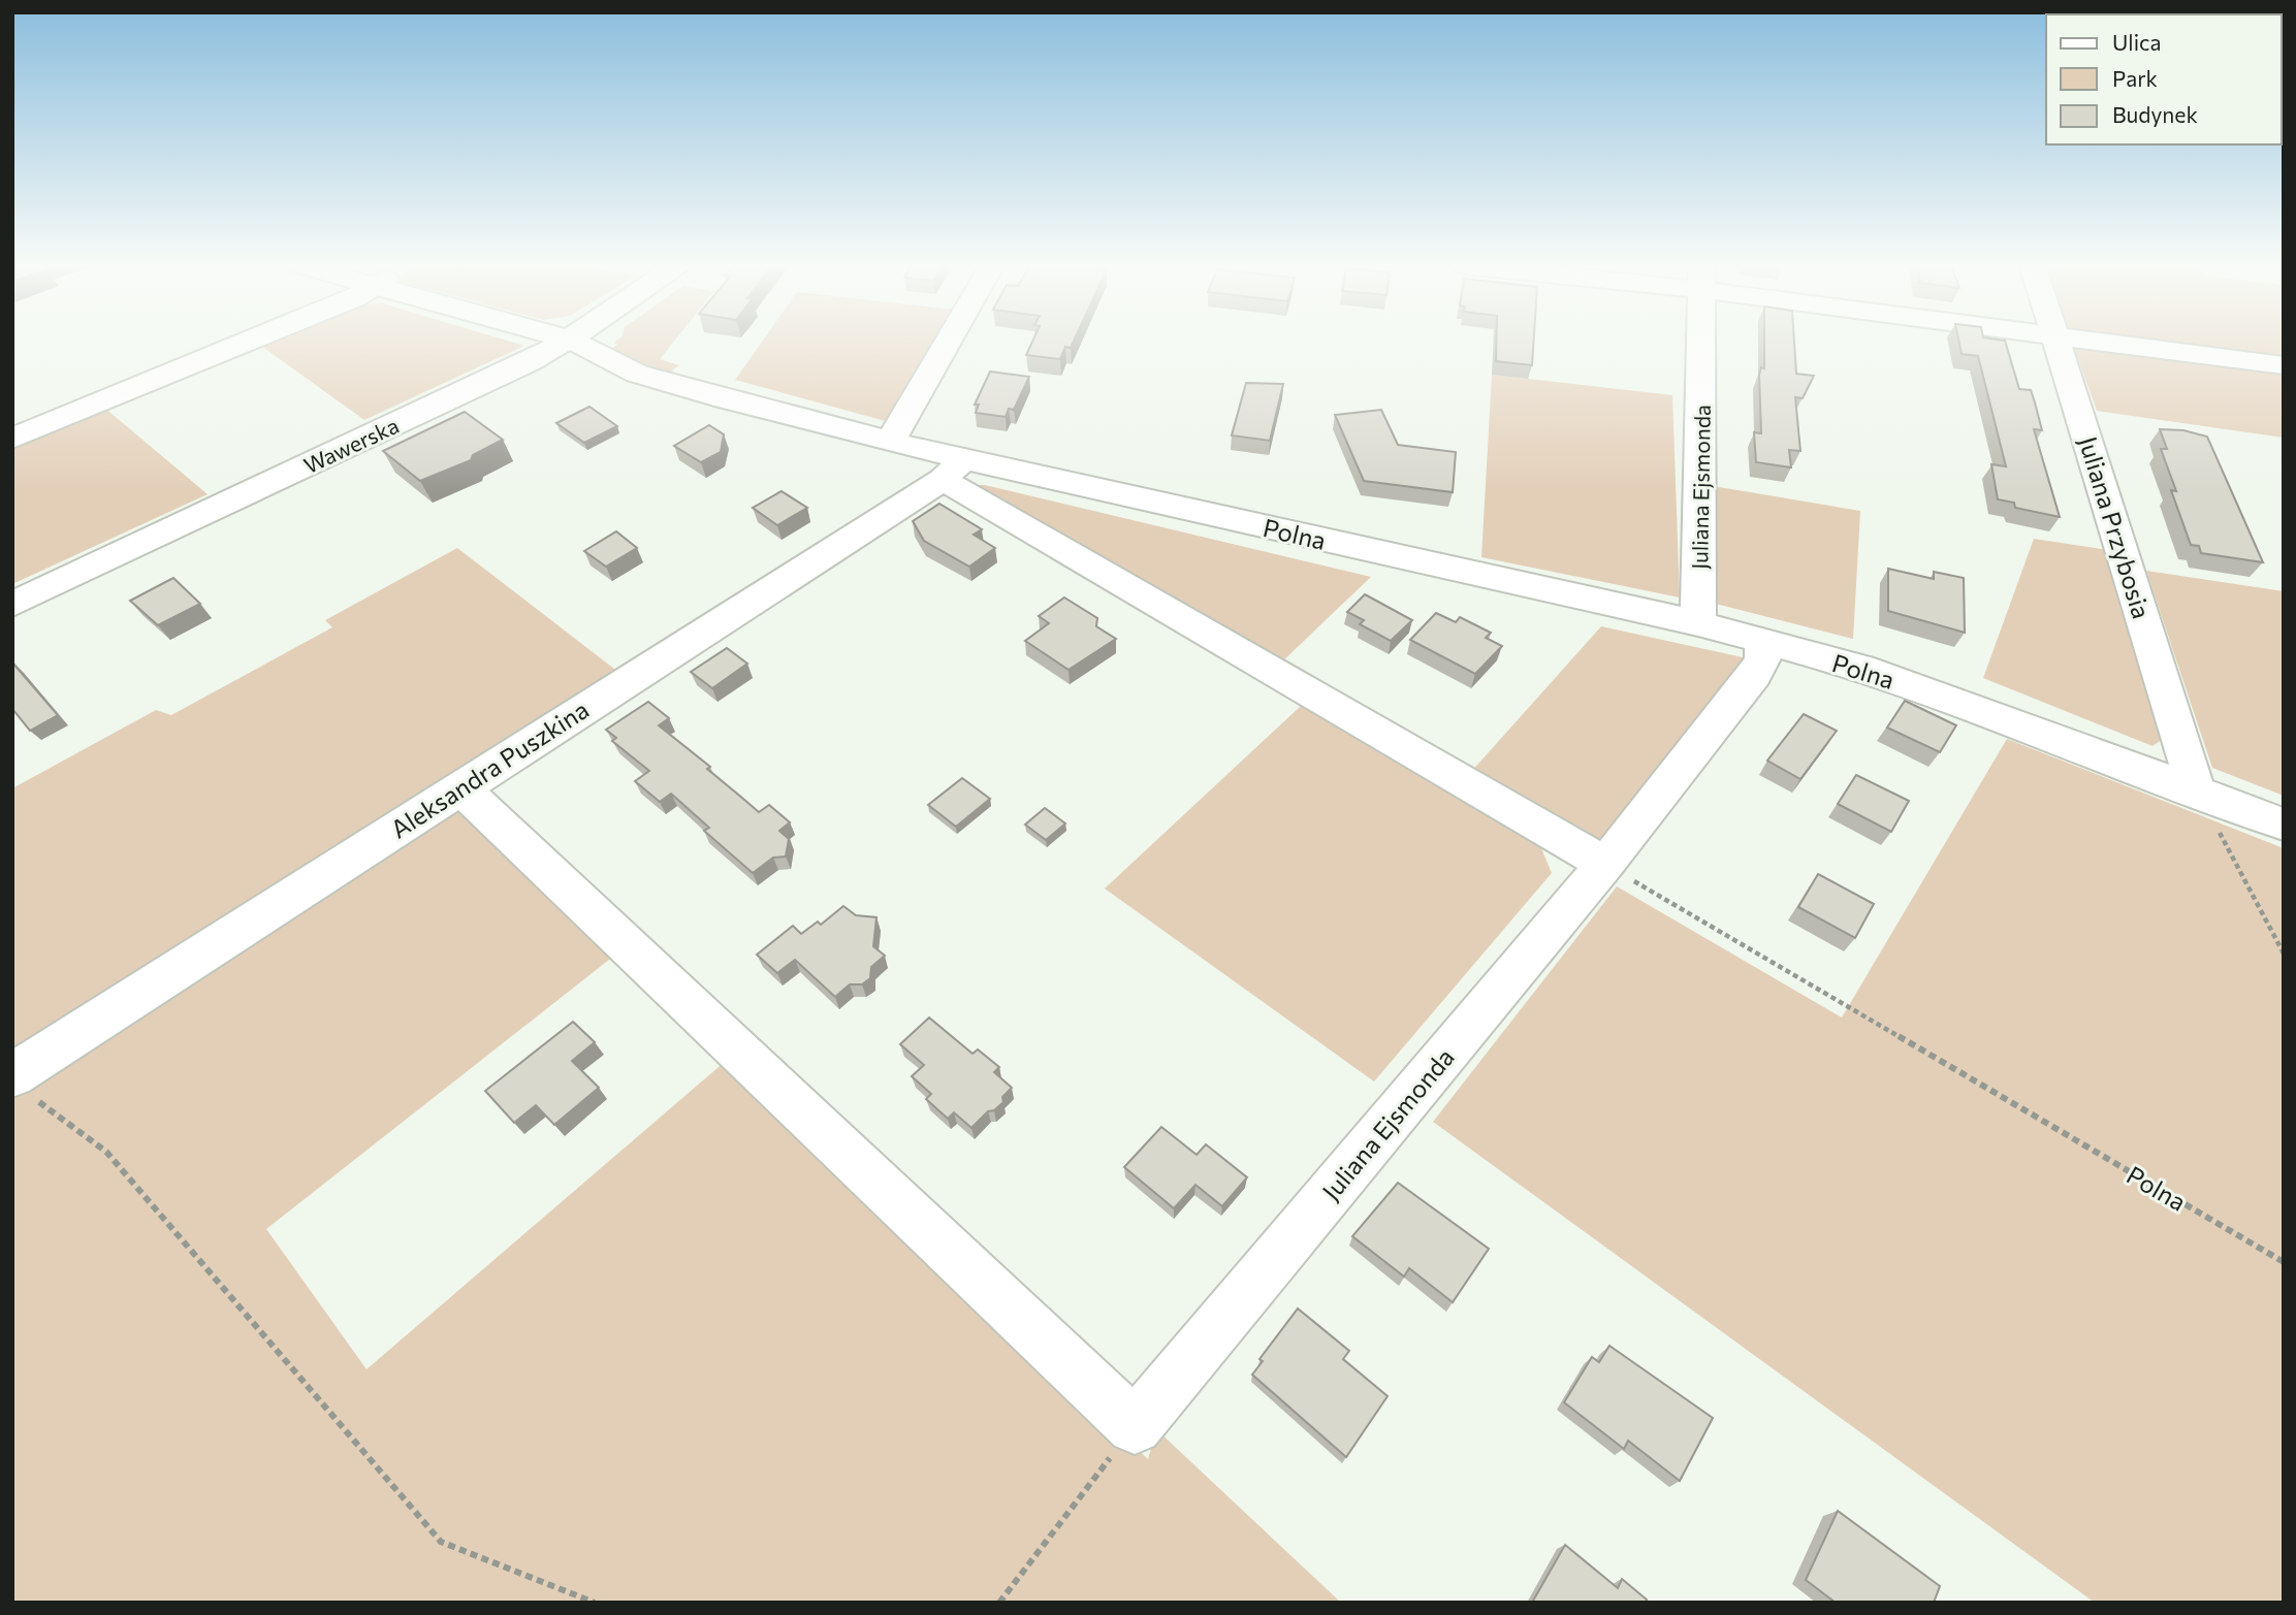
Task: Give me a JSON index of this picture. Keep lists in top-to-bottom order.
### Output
{
  "streets": {
    "street": [
      "Wawerska",
      "Juliana Ejsmonda",
      "Juliana Przybosia",
      "Polna",
      "Aleksandra Puszkina"
    ]
  },
  "crossings": [
    ["Juliana Ejsmonda", "Polna"],
    ["Juliana Przybosia", "Polna"],
    ["Polna", "Aleksandra Puszkina"]
  ],
  "legend": ["Ulica", "Park", "Budynek"]
}
